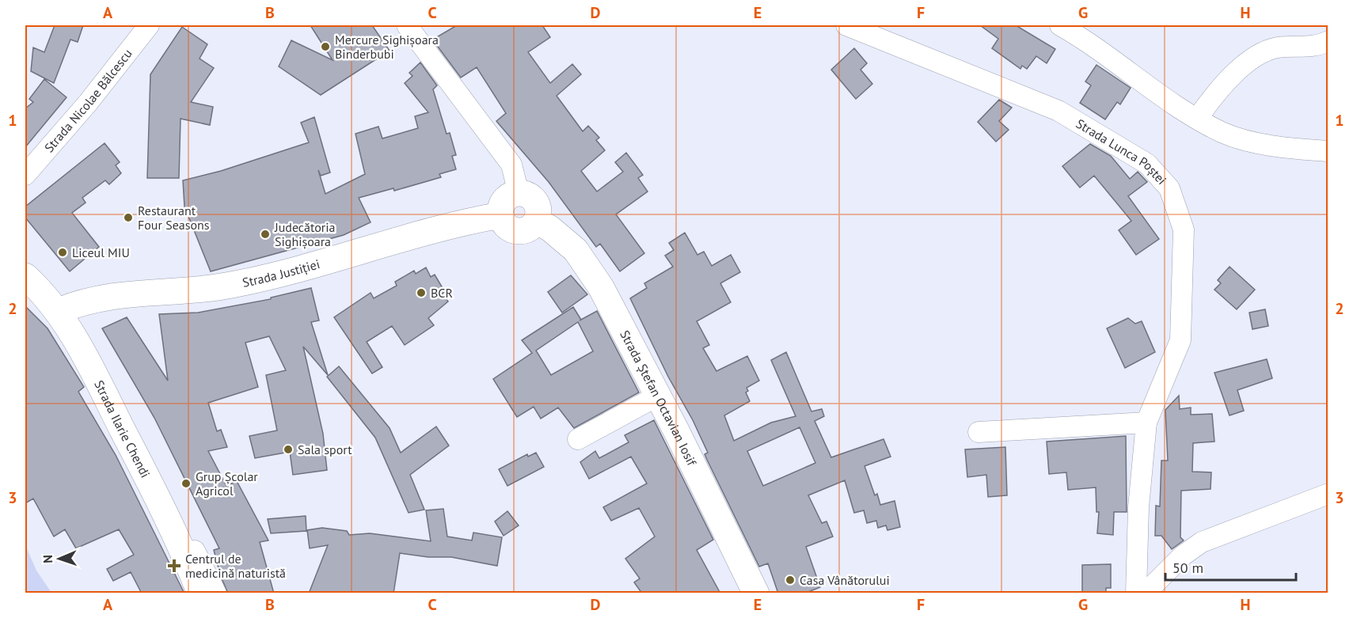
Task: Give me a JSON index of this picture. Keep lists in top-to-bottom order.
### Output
{
  "streets": {
    "main road": ["Strada Justiției", "Strada Ștefan Octavian Iosif", "Strada Ilarie Chendi"],
    "street": ["Strada Nicolae Bălcescu", "Strada Lunca Poștei"]
  },
  "crossings": [
    ["Strada Justiției", "Strada Ștefan Octavian Iosif"],
    ["Strada Justiției", "Strada Ilarie Chendi"]
  ],
  "places": {
    "other": [
      "Mercure Sighișoara Binderbubi",
      "Restaurant Four Seasons",
      "Judecătoria Sighișoara",
      "Liceul MIU",
      "BCR",
      "Sala sport",
      "Grup Școlar Agricol",
      "Casa Vânătorului"
    ],
    "health": ["Centrul de medicină naturistă"]
  },
  "scale_bar": "50 m",
  "north": "left",
  "grid": {
    "columns": [
      "A",
      "B",
      "C",
      "D",
      "E",
      "F",
      "G",
      "H"
    ],
    "rows": ["1", "2", "3"]
  }
}
